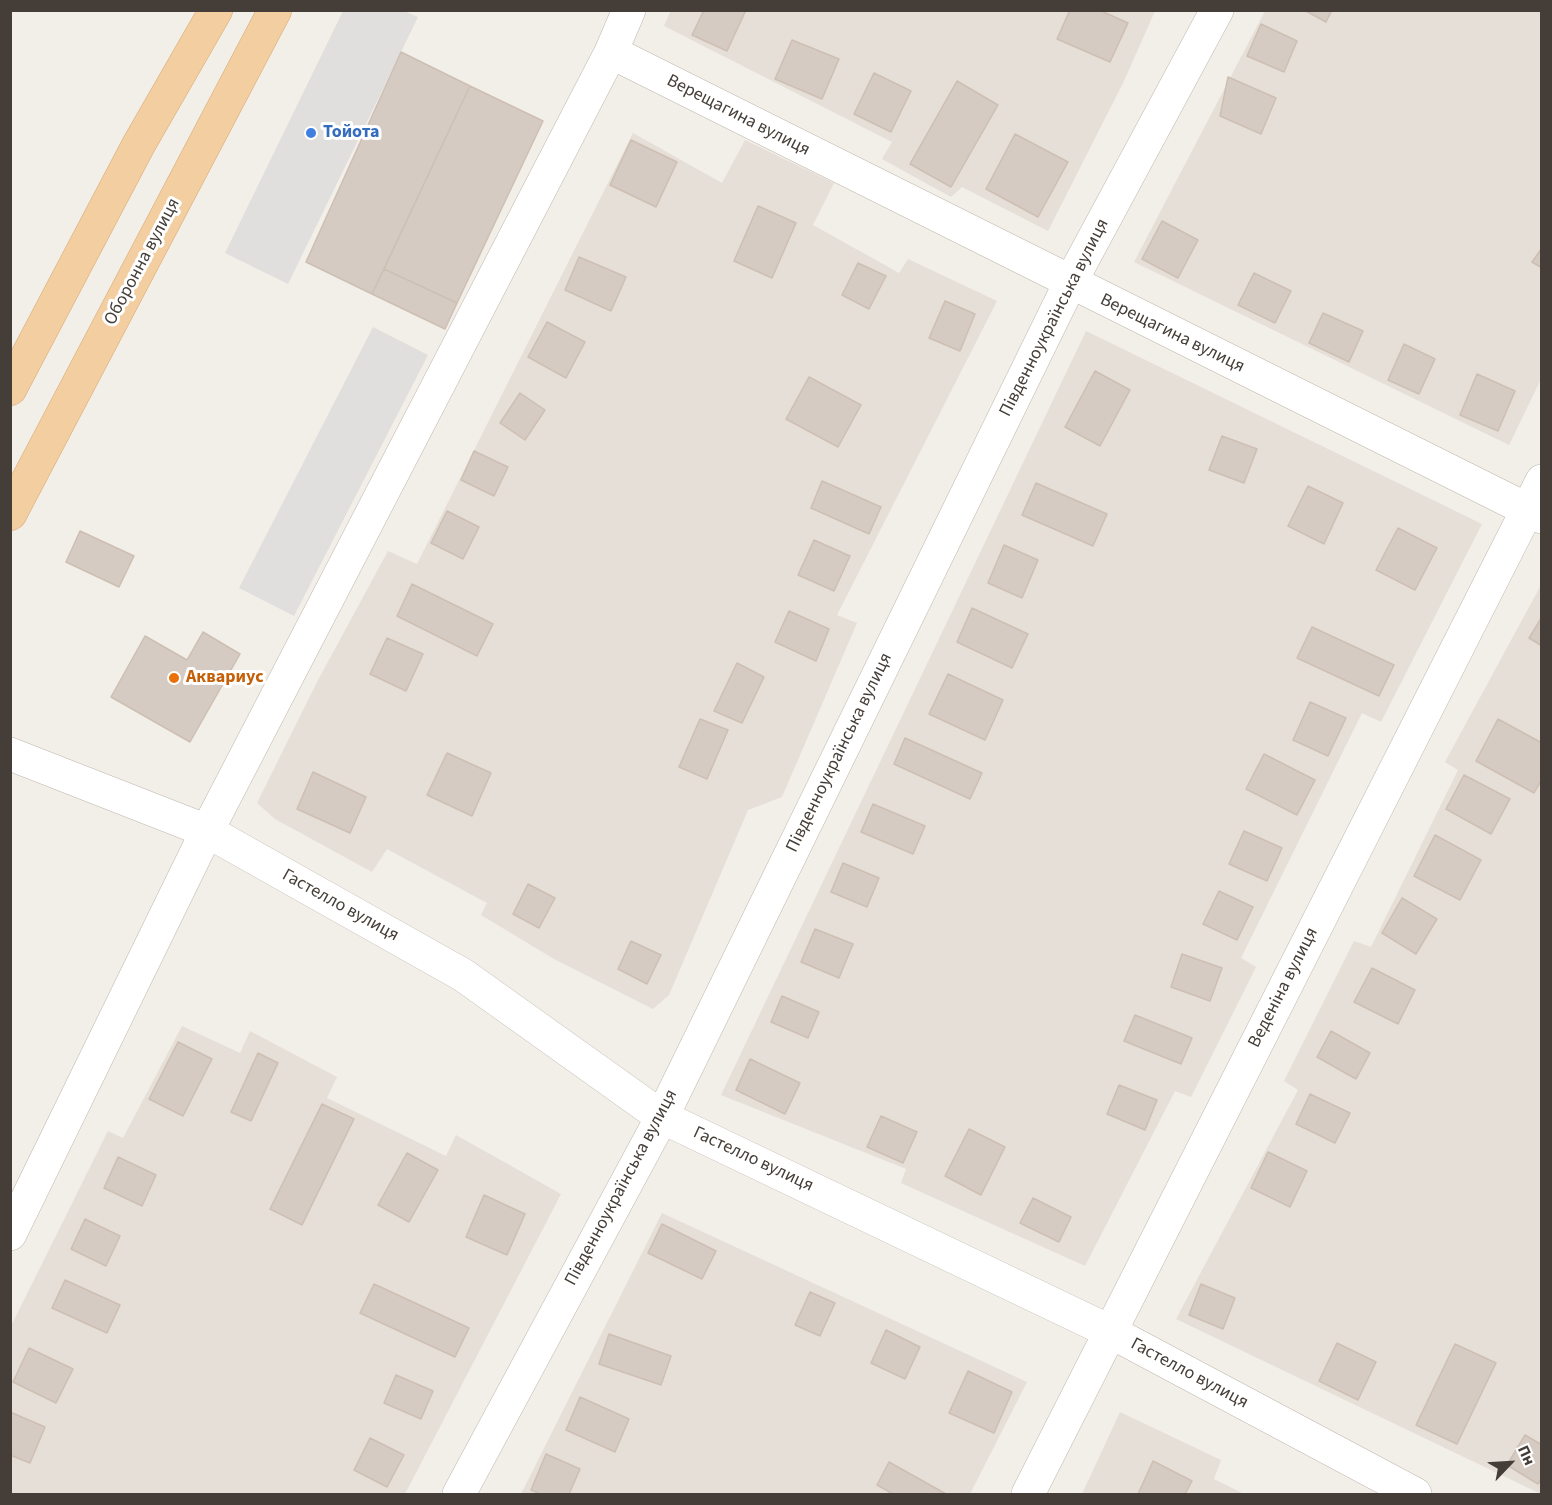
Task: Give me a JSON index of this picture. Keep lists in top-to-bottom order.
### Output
{
  "streets": {
    "main road": ["Оборонна вулиця"],
    "street": [
      "Верещагина вулиця",
      "Південноукраїнська вулиця",
      "Гастелло вулиця",
      "Веденіна вулиця"
    ]
  },
  "crossings": [
    ["Верещагина вулиця", "Південноукраїнська вулиця"],
    ["Верещагина вулиця", "Веденіна вулиця"],
    ["Південноукраїнська вулиця", "Гастелло вулиця"],
    ["Гастелло вулиця", "Веденіна вулиця"]
  ],
  "places": ["Тойота", "Аквариус"],
  "north": "top right"
}
